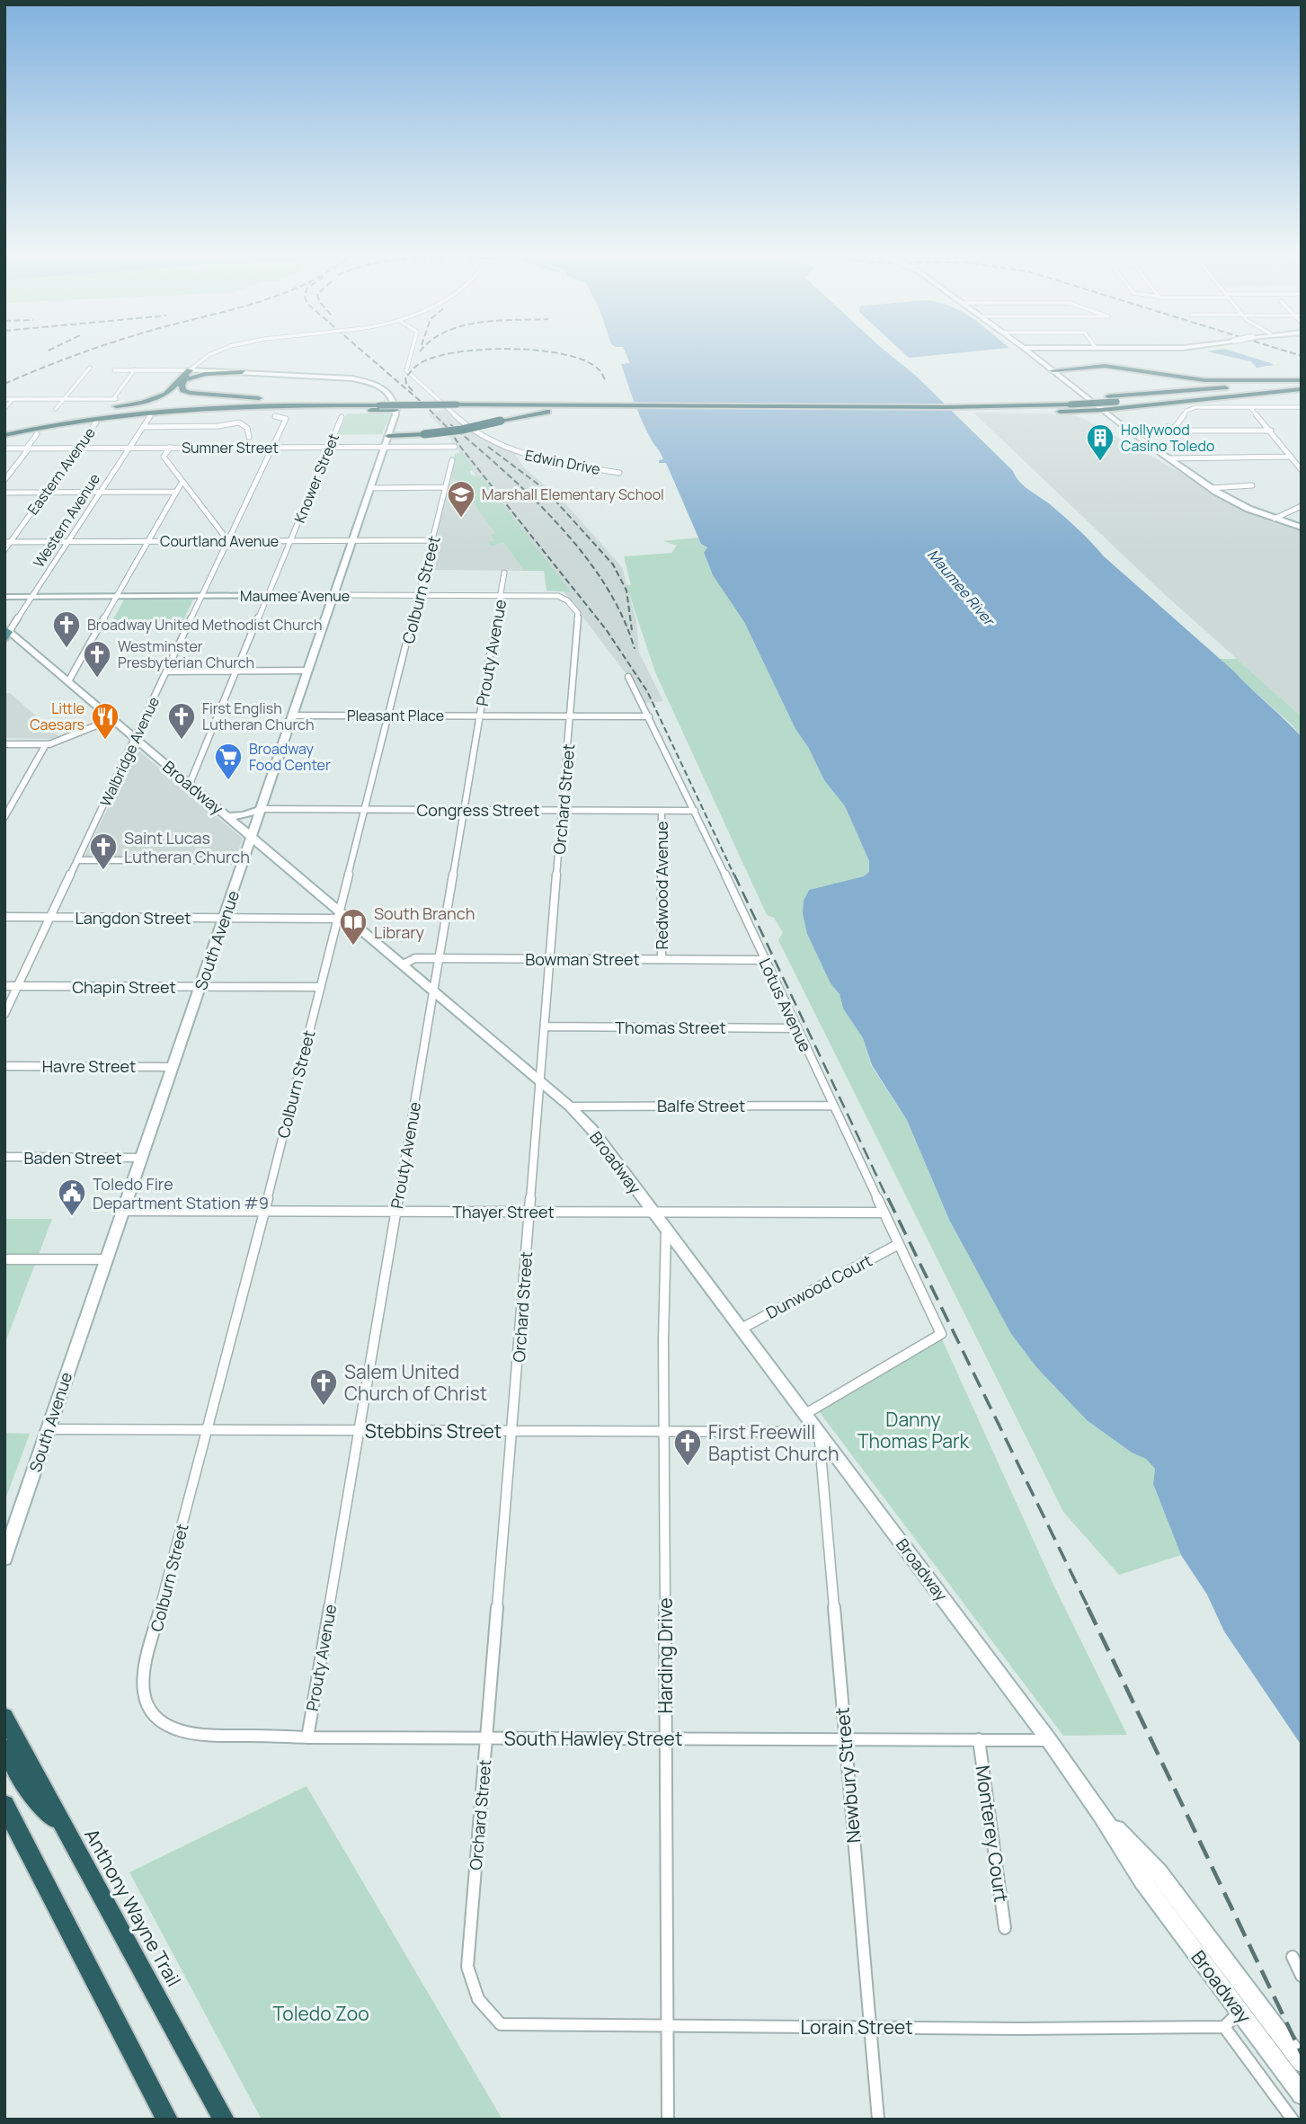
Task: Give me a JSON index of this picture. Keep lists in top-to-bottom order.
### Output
{
  "streets": {
    "highway": ["Anthony Wayne Trail"],
    "street": [
      "Sumner Street",
      "Edwin Drive",
      "Eastern Avenue",
      "Knower Street",
      "Western Avenue",
      "Courtland Avenue",
      "Colburn Street",
      "Maumee Avenue",
      "Prouty Avenue",
      "Pleasant Place",
      "Walbridge Avenue",
      "Broadway",
      "Orchard Street",
      "Congress Street",
      "Redwood Avenue",
      "Langdon Street",
      "South Avenue",
      "Bowman Street",
      "Chapin Street",
      "Lotus Avenue",
      "Thomas Street",
      "Havre Street",
      "Balfe Street",
      "Baden Street",
      "Thayer Street",
      "Dunwood Court",
      "Stebbins Street",
      "Harding Drive",
      "South Hawley Street",
      "Newbury Street",
      "Monterey Court",
      "Lorain Street"
    ]
  },
  "crossings": [
    ["Sumner Street", "Eastern Avenue"],
    ["Sumner Street", "Knower Street"],
    ["Sumner Street", "Western Avenue"],
    ["Sumner Street", "Walbridge Avenue"],
    ["Sumner Street", "South Avenue"],
    ["Eastern Avenue", "Courtland Avenue"],
    ["Knower Street", "Courtland Avenue"],
    ["Knower Street", "Maumee Avenue"],
    ["Knower Street", "Broadway"],
    ["Western Avenue", "Courtland Avenue"],
    ["Western Avenue", "Maumee Avenue"],
    ["Western Avenue", "Broadway"],
    ["Courtland Avenue", "Colburn Street"],
    ["Courtland Avenue", "Walbridge Avenue"],
    ["Courtland Avenue", "South Avenue"],
    ["Colburn Street", "Maumee Avenue"],
    ["Colburn Street", "Pleasant Place"],
    ["Colburn Street", "Broadway"],
    ["Colburn Street", "Congress Street"],
    ["Colburn Street", "Langdon Street"],
    ["Colburn Street", "Chapin Street"],
    ["Colburn Street", "Thayer Street"],
    ["Colburn Street", "Stebbins Street"],
    ["Colburn Street", "South Hawley Street"],
    ["Maumee Avenue", "Prouty Avenue"],
    ["Maumee Avenue", "Walbridge Avenue"],
    ["Maumee Avenue", "Orchard Street"],
    ["Maumee Avenue", "South Avenue"],
    ["Prouty Avenue", "Pleasant Place"],
    ["Prouty Avenue", "Broadway"],
    ["Prouty Avenue", "Congress Street"],
    ["Prouty Avenue", "Bowman Street"],
    ["Prouty Avenue", "Thayer Street"],
    ["Prouty Avenue", "Stebbins Street"],
    ["Prouty Avenue", "South Hawley Street"],
    ["Pleasant Place", "Orchard Street"],
    ["Pleasant Place", "South Avenue"],
    ["Pleasant Place", "Lotus Avenue"],
    ["Walbridge Avenue", "Broadway"],
    ["Walbridge Avenue", "Langdon Street"],
    ["Walbridge Avenue", "Chapin Street"],
    ["Broadway", "Orchard Street"],
    ["Broadway", "Langdon Street"],
    ["Broadway", "South Avenue"],
    ["Broadway", "Bowman Street"],
    ["Broadway", "Lotus Avenue"],
    ["Broadway", "Balfe Street"],
    ["Broadway", "Thayer Street"],
    ["Broadway", "Dunwood Court"],
    ["Broadway", "Stebbins Street"],
    ["Broadway", "Harding Drive"],
    ["Broadway", "South Hawley Street"],
    ["Broadway", "Newbury Street"],
    ["Broadway", "Lorain Street"],
    ["Orchard Street", "Congress Street"],
    ["Orchard Street", "Bowman Street"],
    ["Orchard Street", "Thomas Street"],
    ["Orchard Street", "Thayer Street"],
    ["Orchard Street", "Stebbins Street"],
    ["Orchard Street", "South Hawley Street"],
    ["Orchard Street", "Lorain Street"],
    ["Congress Street", "Redwood Avenue"],
    ["Congress Street", "South Avenue"],
    ["Congress Street", "Lotus Avenue"],
    ["Redwood Avenue", "Bowman Street"],
    ["Langdon Street", "South Avenue"],
    ["South Avenue", "Chapin Street"],
    ["South Avenue", "Havre Street"],
    ["South Avenue", "Baden Street"],
    ["South Avenue", "Thayer Street"],
    ["South Avenue", "Stebbins Street"],
    ["Bowman Street", "Lotus Avenue"],
    ["Lotus Avenue", "Thomas Street"],
    ["Lotus Avenue", "Balfe Street"],
    ["Lotus Avenue", "Thayer Street"],
    ["Lotus Avenue", "Dunwood Court"],
    ["Stebbins Street", "Harding Drive"],
    ["Stebbins Street", "Newbury Street"],
    ["Harding Drive", "South Hawley Street"],
    ["Harding Drive", "Lorain Street"],
    ["South Hawley Street", "Newbury Street"],
    ["South Hawley Street", "Monterey Court"],
    ["Newbury Street", "Lorain Street"]
  ],
  "water": ["Maumee River"],
  "parks": ["Danny Thomas Park", "Toledo Zoo"],
  "places": {
    "building": ["Hollywood Casino Toledo"],
    "school or university": ["Marshall Elementary School"],
    "church": [
      "Broadway United Methodist Church",
      "Westminster Presbyterian Church",
      "First English Lutheran Church",
      "Saint Lucas Lutheran Church",
      "Salem United Church of Christ",
      "First Freewill Baptist Church"
    ],
    "restaurant": ["Little Caesars"],
    "supermarket": ["Broadway Food Center"],
    "library": ["South Branch Library"],
    "public building": ["Toledo Fire Department Station #9"]
  }
}
